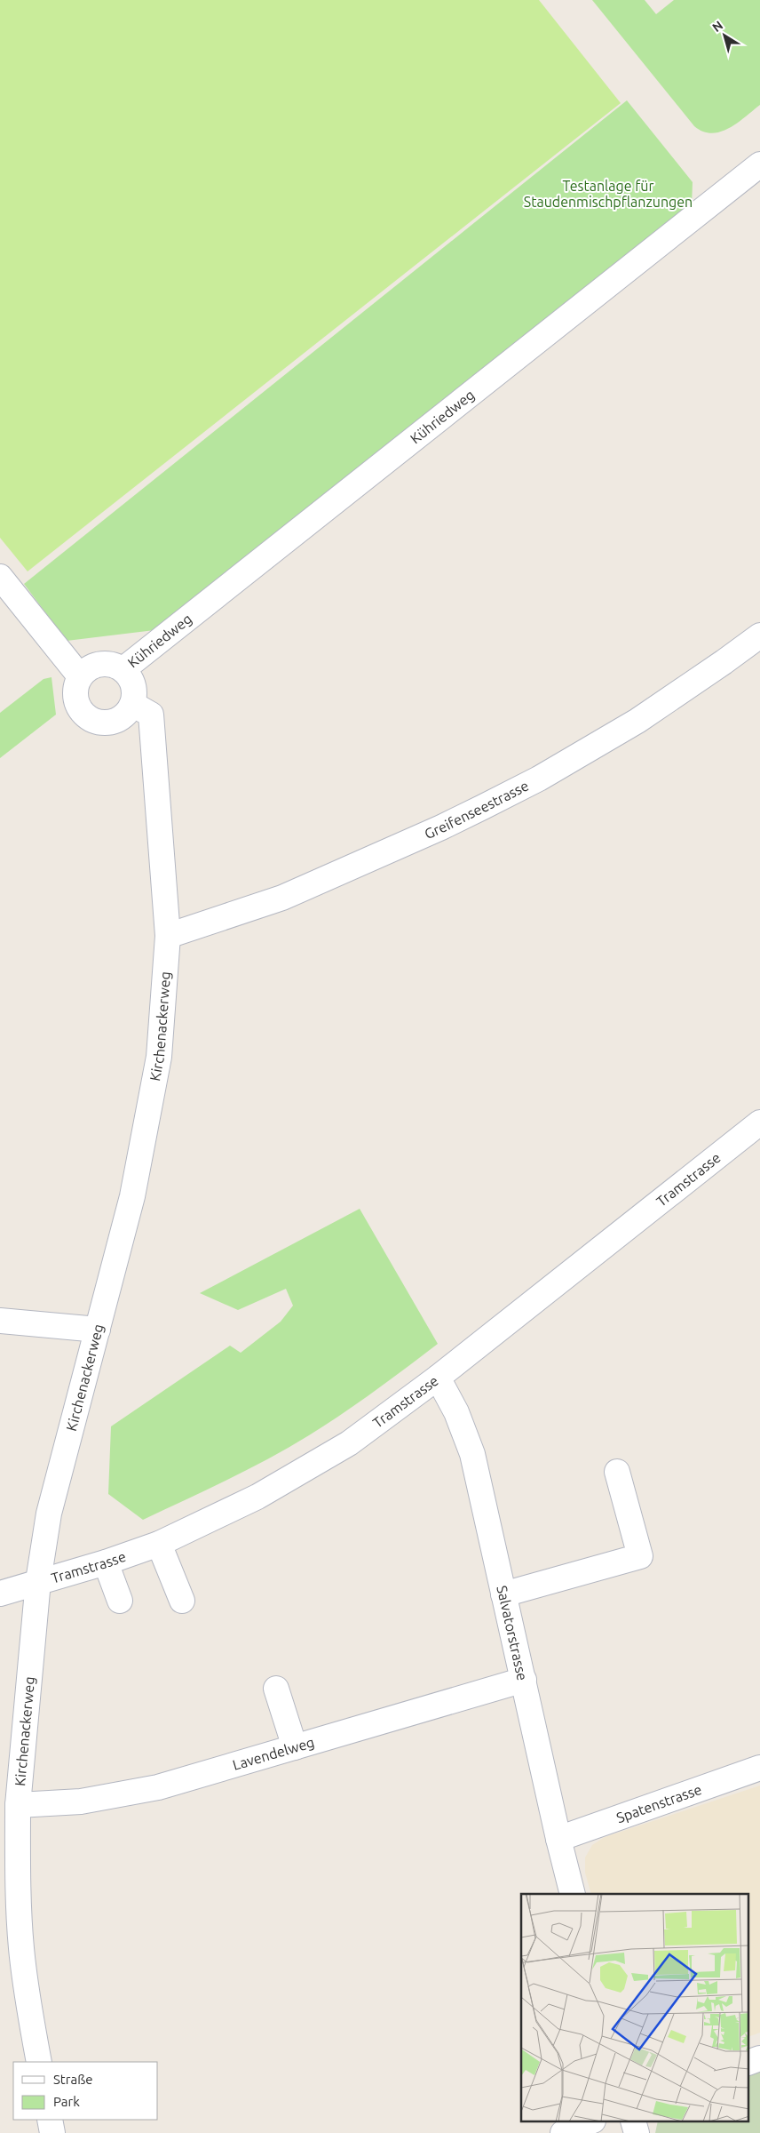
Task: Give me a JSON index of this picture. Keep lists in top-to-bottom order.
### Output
{
  "streets": {
    "street": [
      "Kühriedweg",
      "Greifenseestrasse",
      "Kirchenackerweg",
      "Tramstrasse",
      "Salvatorstrasse",
      "Lavendelweg",
      "Spatenstrasse"
    ]
  },
  "crossings": [
    ["Kühriedweg", "Kirchenackerweg"],
    ["Greifenseestrasse", "Kirchenackerweg"],
    ["Kirchenackerweg", "Tramstrasse"],
    ["Kirchenackerweg", "Lavendelweg"],
    ["Tramstrasse", "Salvatorstrasse"],
    ["Salvatorstrasse", "Lavendelweg"],
    ["Salvatorstrasse", "Spatenstrasse"]
  ],
  "parks": ["Testanlage für Staudenmischpflanzungen"],
  "legend": ["Straße", "Park"],
  "north": "top left"
}
